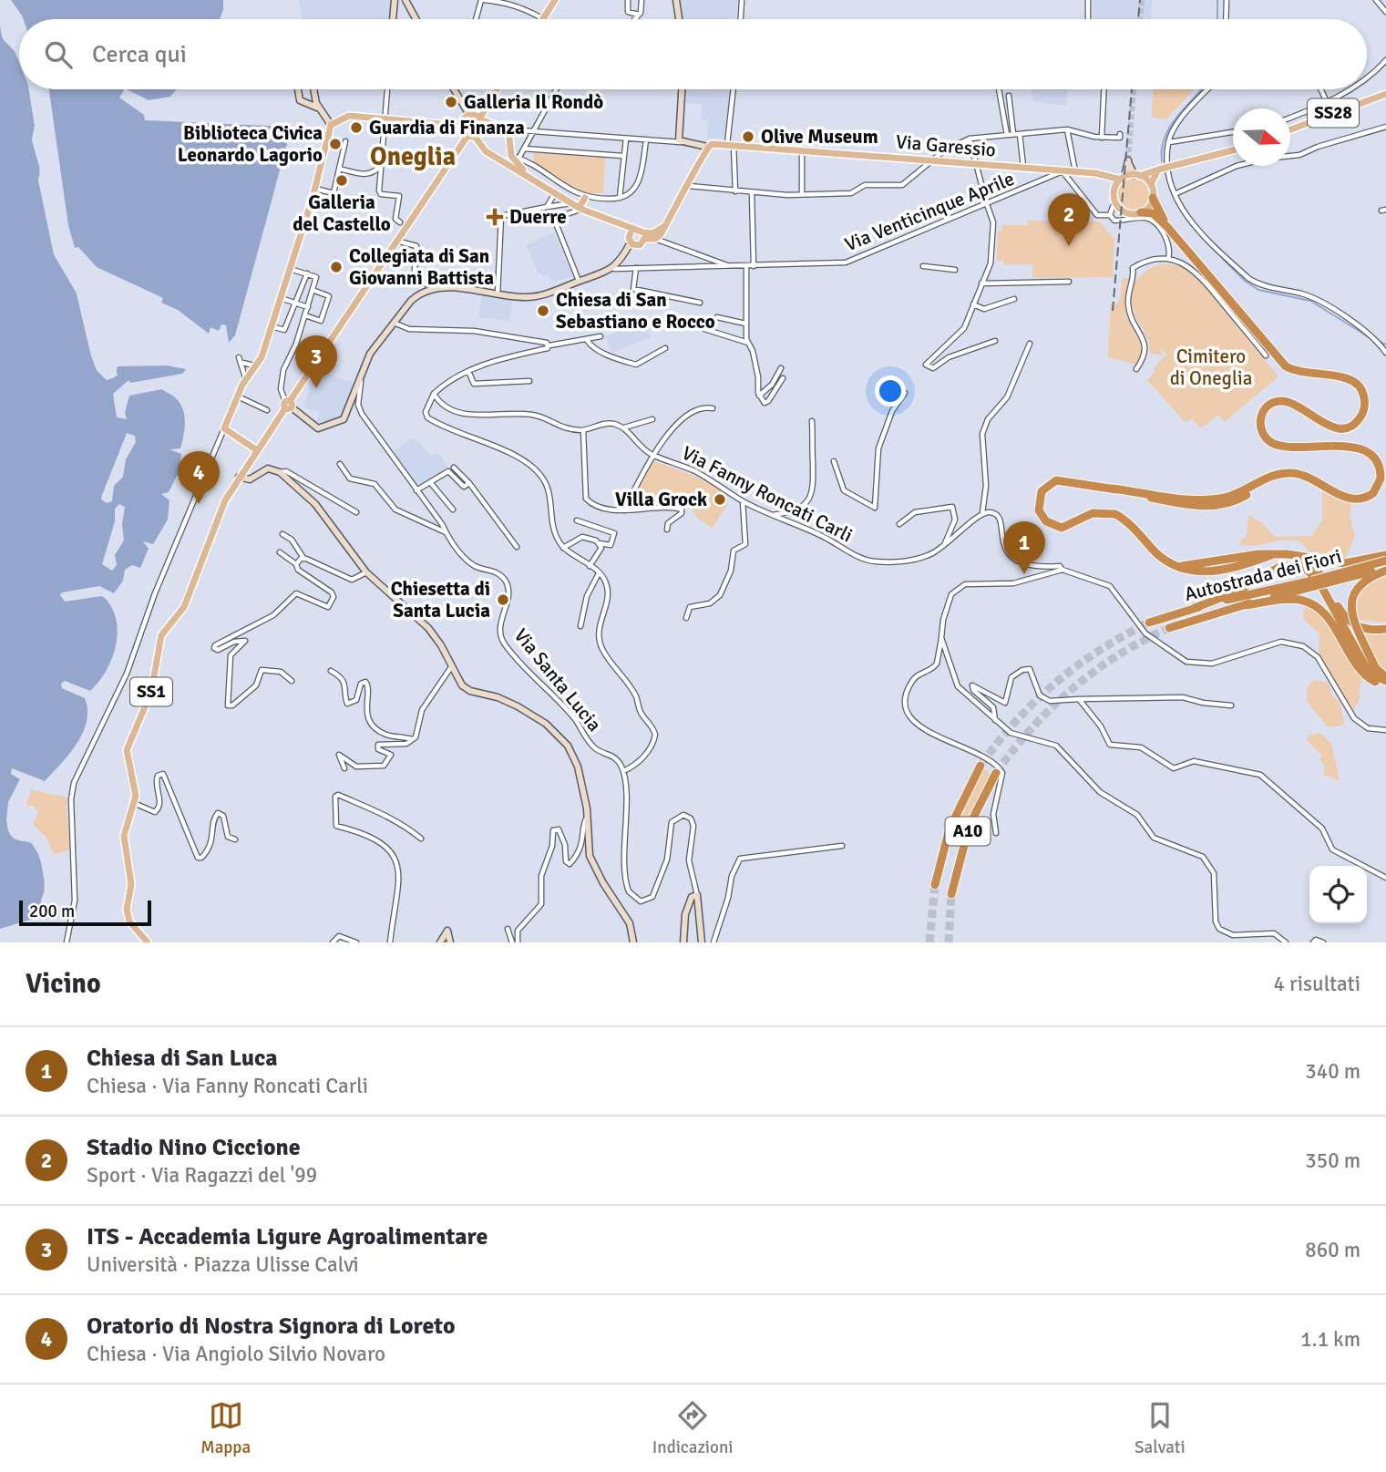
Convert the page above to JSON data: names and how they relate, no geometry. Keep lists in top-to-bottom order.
{
  "streets": {
    "highway": ["Autostrada dei Fiori", "A10"],
    "main road": ["SS28", "Via Garessio", "SS1"],
    "street": ["Via Venticinque Aprile", "Via Fanny Roncati Carli", "Via Santa Lucia"]
  },
  "crossings": [
    ["Via Garessio", "Via Venticinque Aprile"]
  ],
  "districts": ["Oneglia"],
  "parks": ["Cimitero di Oneglia"],
  "places": {
    "other": [
      "Galleria Il Rondò",
      "Guardia di Finanza",
      "Olive Museum",
      "Biblioteca Civica Leonardo Lagorio",
      "Galleria del Castello",
      "Collegiata di San Giovanni Battista",
      "Chiesa di San Sebastiano e Rocco",
      "Villa Grock",
      "Chiesetta di Santa Lucia"
    ],
    "health": ["Duerre"]
  },
  "scale_bar": "200 m",
  "north": "right",
  "page": {
    "search": "Cerca qui",
    "pins": [
      "2",
      "3",
      "4",
      "1"
    ],
    "scale": "200 m",
    "heading": ["Vicino", "4 risultati"],
    "list": [
      {
        "mark": "1",
        "name": "Chiesa di San Luca",
        "note": "Chiesa · Via Fanny Roncati Carli",
        "value": "340 m"
      },
      {
        "mark": "2",
        "name": "Stadio Nino Ciccione",
        "note": "Sport · Via Ragazzi del '99",
        "value": "350 m"
      },
      {
        "mark": "3",
        "name": "ITS - Accademia Ligure Agroalimentare",
        "note": "Università · Piazza Ulisse Calvi",
        "value": "860 m"
      },
      {
        "mark": "4",
        "name": "Oratorio di Nostra Signora di Loreto",
        "note": "Chiesa · Via Angiolo Silvio Novaro",
        "value": "1.1 km"
      }
    ],
    "nav": ["Mappa", "Indicazioni", "Salvati"]
  }
}
